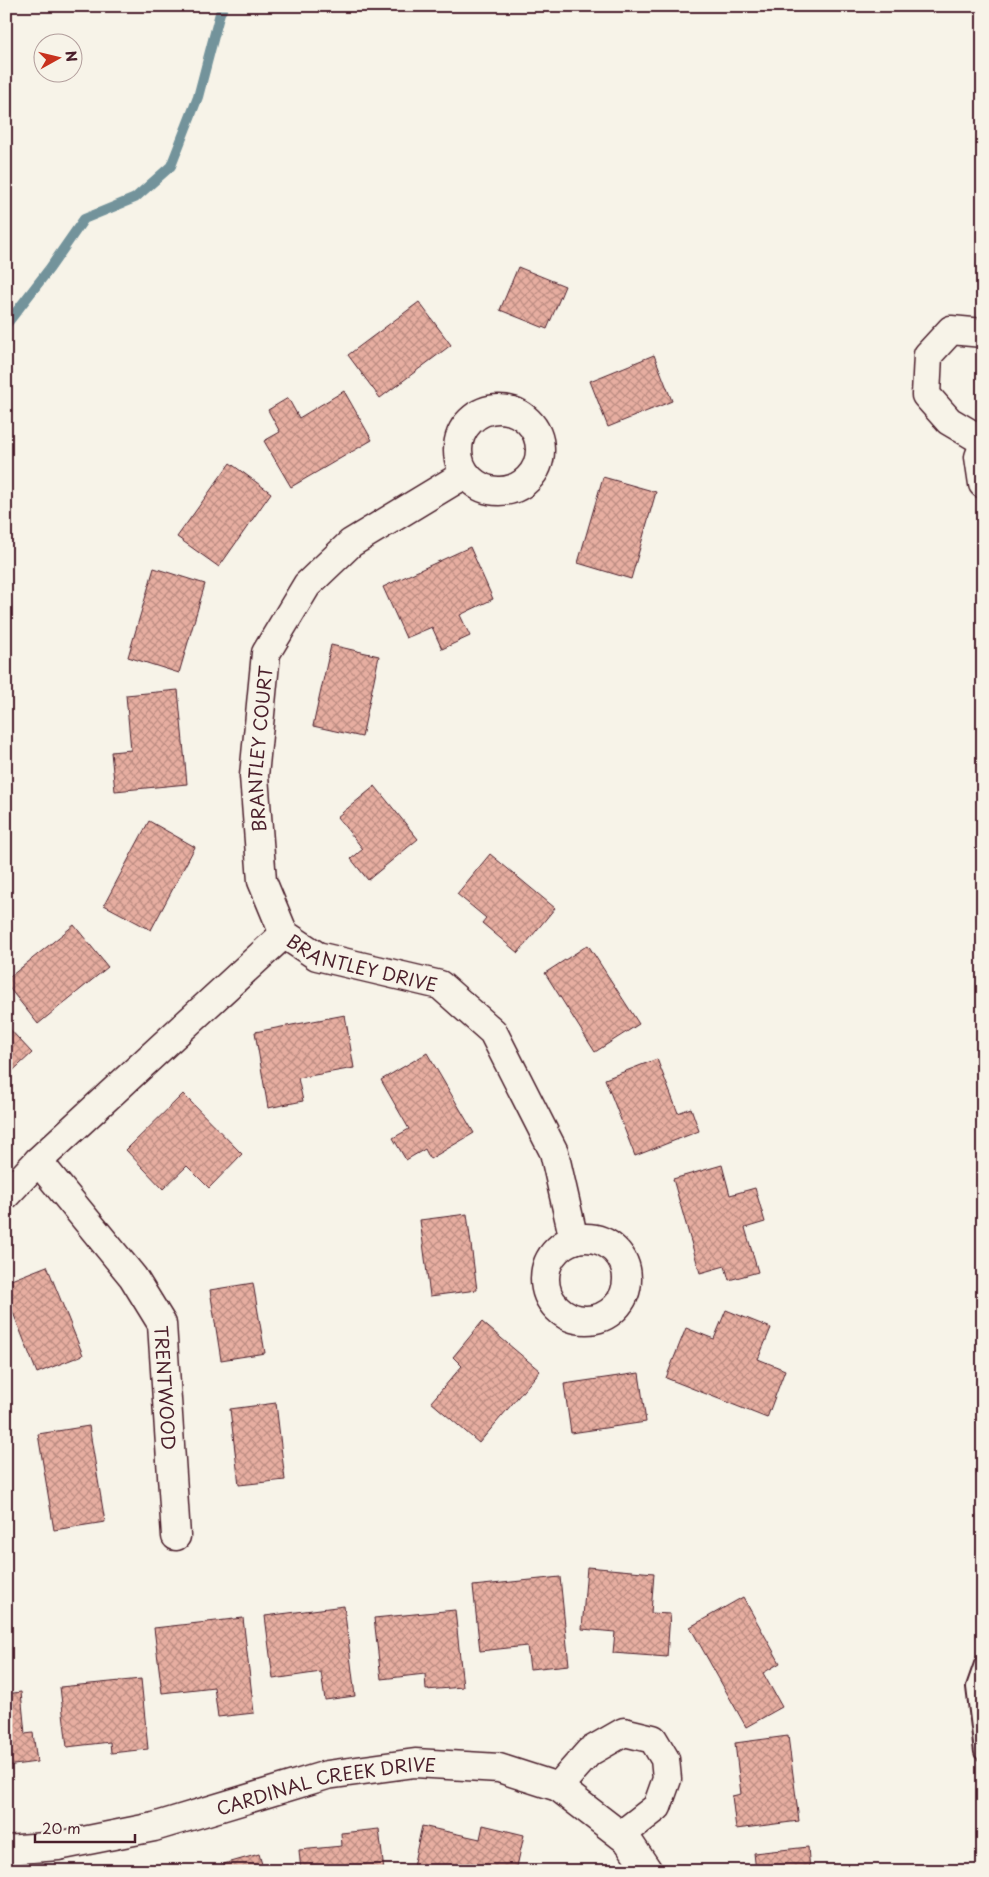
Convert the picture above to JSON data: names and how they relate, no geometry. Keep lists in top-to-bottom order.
{
  "streets": {
    "street": [
      "BRANTLEY COURT",
      "BRANTLEY DRIVE",
      "TRENTWOOD",
      "CARDINAL CREEK DRIVE"
    ]
  },
  "crossings": [
    ["BRANTLEY COURT", "BRANTLEY DRIVE"],
    ["BRANTLEY DRIVE", "TRENTWOOD"]
  ],
  "scale_bar": "20 m",
  "north": "right"
}
